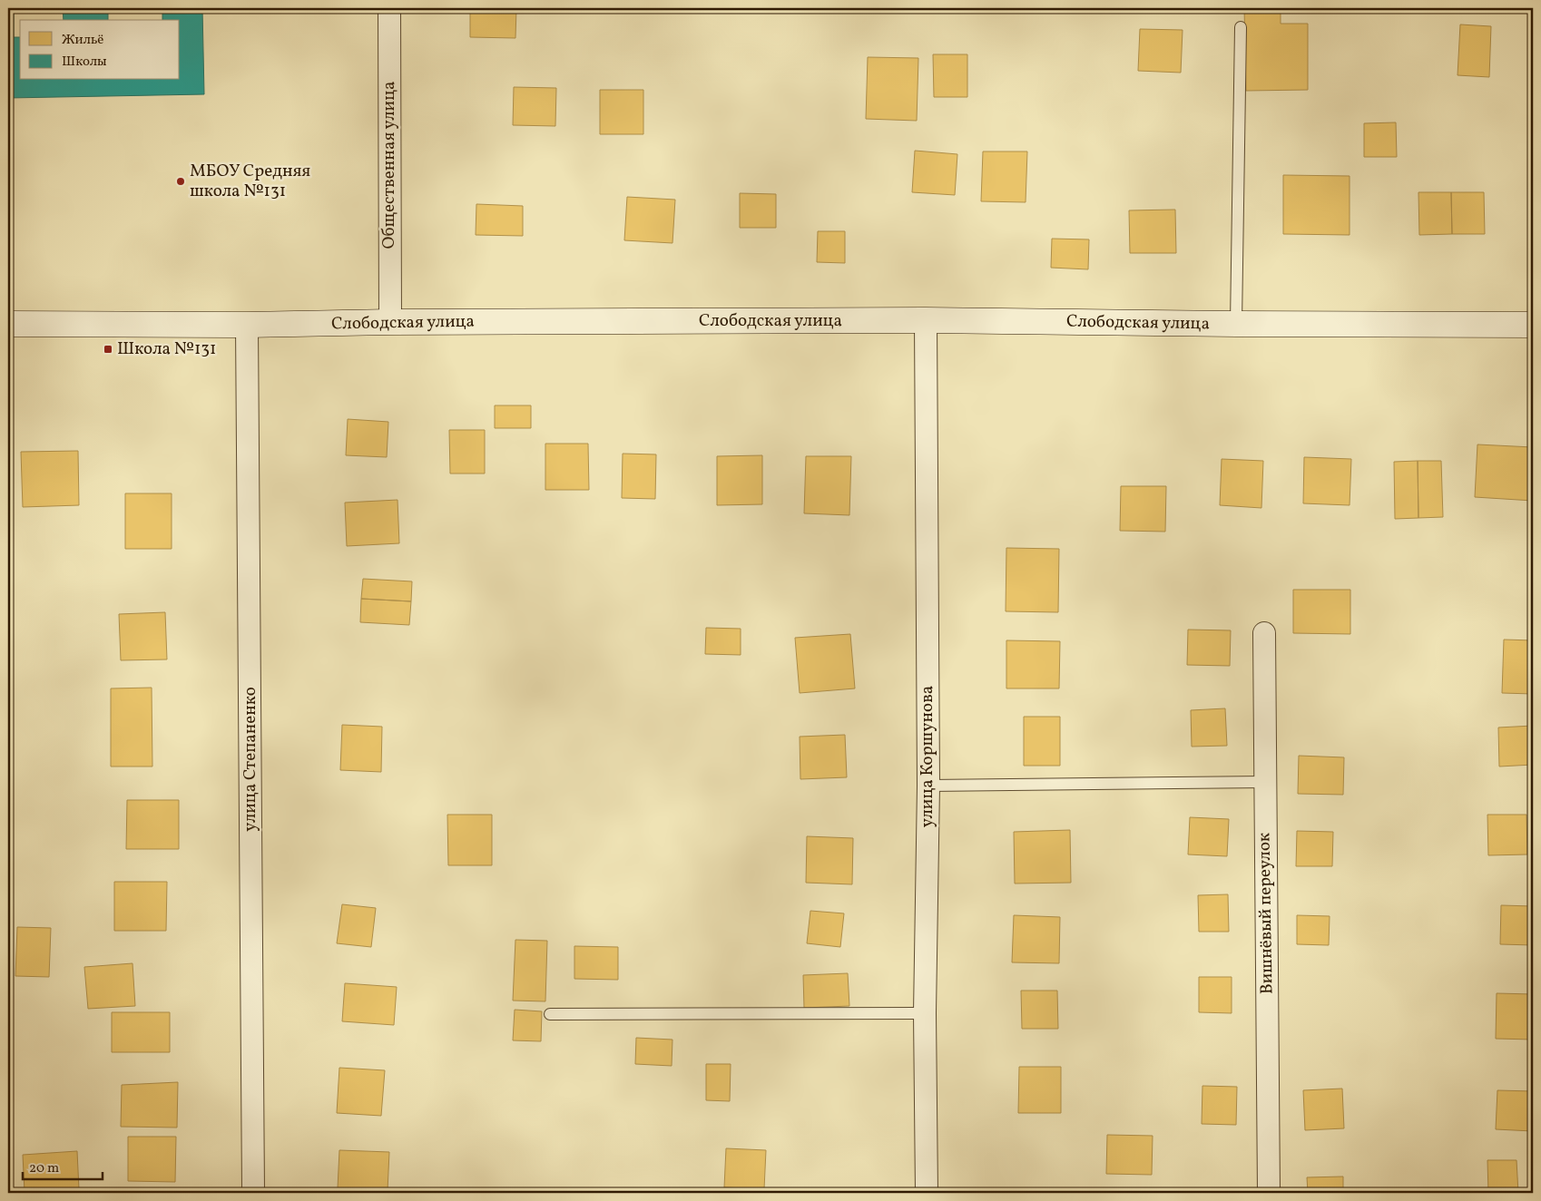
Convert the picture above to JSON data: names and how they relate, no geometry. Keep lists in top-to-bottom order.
{
  "streets": {
    "street": [
      "Общественная улица",
      "Слободская улица",
      "улица Коршунова",
      "улица Степаненко",
      "Вишнёвый переулок"
    ]
  },
  "crossings": [
    ["Общественная улица", "Слободская улица"],
    ["Слободская улица", "улица Коршунова"],
    ["Слободская улица", "улица Степаненко"]
  ],
  "places": {
    "other": ["МБОУ Средняя школа №131"],
    "transit": ["Школа №131"]
  },
  "legend": ["Жильё", "Школы"],
  "scale_bar": "20 m"
}
